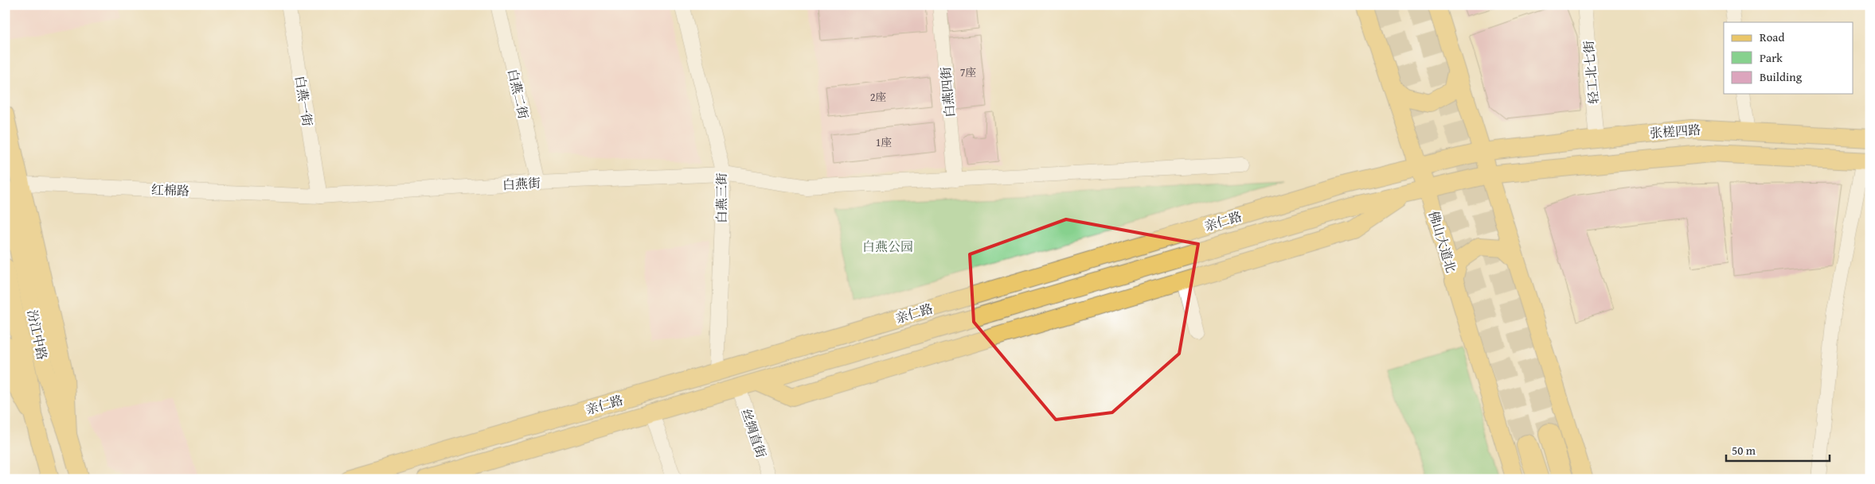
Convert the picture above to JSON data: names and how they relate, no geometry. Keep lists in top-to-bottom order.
{
  "streets": {
    "main road": [
      "张槎四路",
      "亲仁路",
      "佛山大道北",
      "汾江中路"
    ],
    "street": [
      "轻工北七街",
      "白燕四街",
      "白燕二街",
      "白燕一街",
      "白燕街",
      "红棉路",
      "白燕三街",
      "丝绸直街"
    ]
  },
  "crossings": [
    ["轻工北七街", "张槎四路"],
    ["白燕四街", "白燕街"],
    ["白燕二街", "白燕街"],
    ["白燕一街", "白燕街"],
    ["白燕一街", "红棉路"],
    ["张槎四路", "亲仁路"],
    ["白燕街", "红棉路"],
    ["白燕街", "白燕三街"],
    ["红棉路", "汾江中路"],
    ["白燕三街", "亲仁路"],
    ["亲仁路", "佛山大道北"],
    ["亲仁路", "丝绸直街"]
  ],
  "parks": ["白燕公园"],
  "house_numbers": ["7座", "2座", "1座"],
  "legend": ["Road", "Park", "Building"],
  "scale_bar": "50 m"
}
